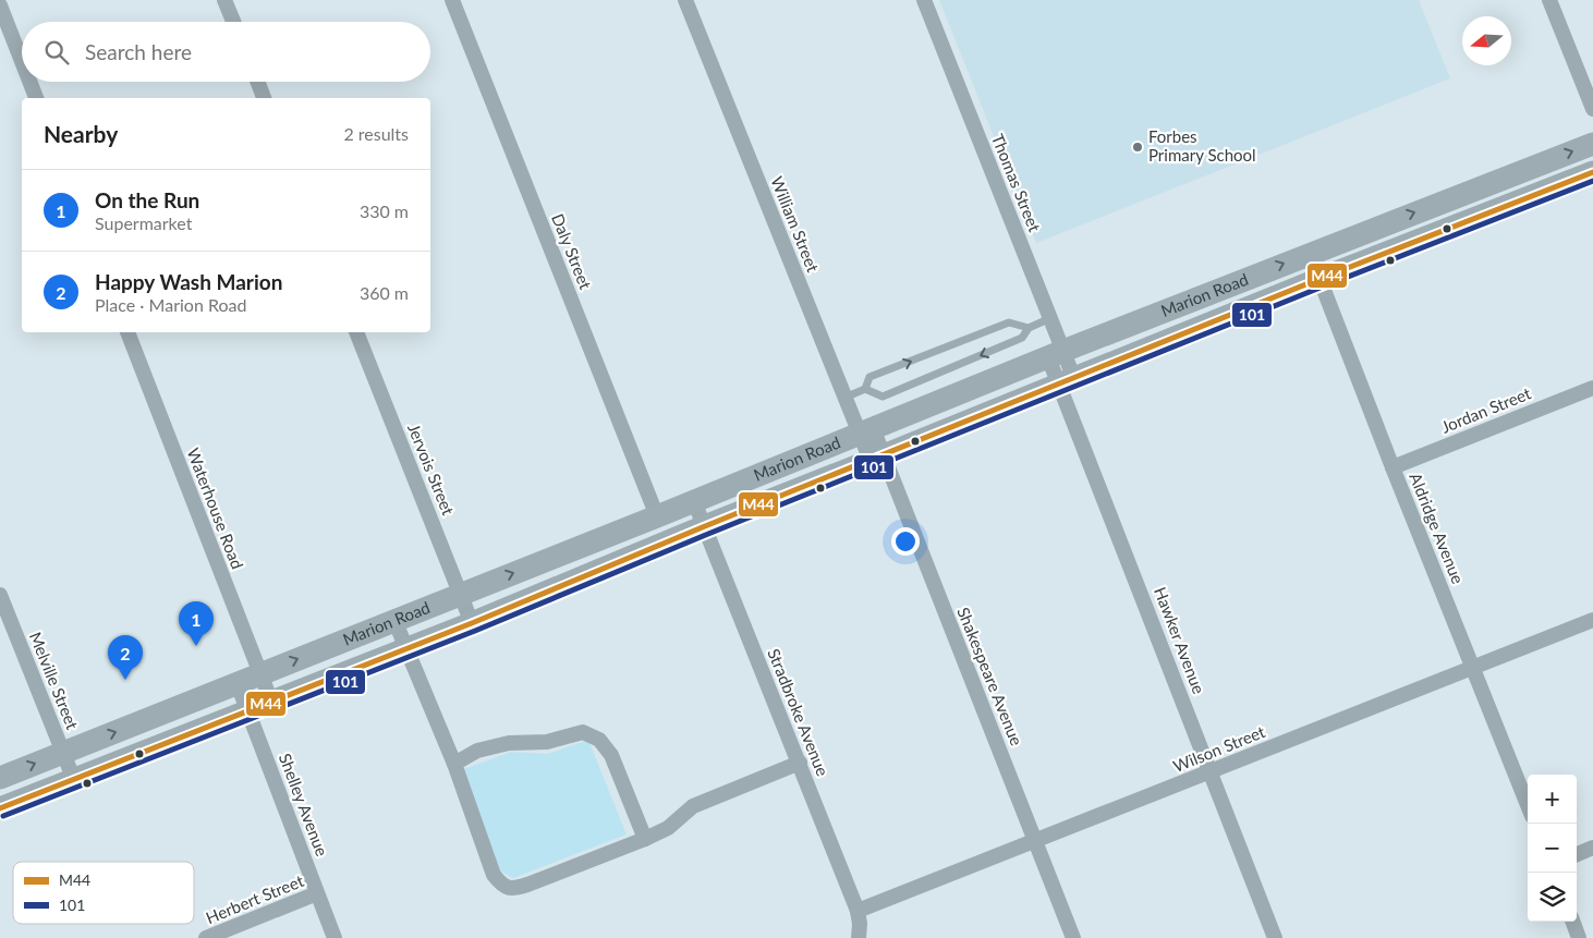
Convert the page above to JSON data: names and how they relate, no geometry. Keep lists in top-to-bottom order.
{
  "streets": {
    "main road": ["Marion Road"],
    "street": [
      "Thomas Street",
      "William Street",
      "Daly Street",
      "Jordan Street",
      "Jervois Street",
      "Waterhouse Road",
      "Aldridge Avenue",
      "Hawker Avenue",
      "Shakespeare Avenue",
      "Melville Street",
      "Stradbroke Avenue",
      "Wilson Street",
      "Shelley Avenue",
      "Herbert Street"
    ]
  },
  "crossings": [
    ["Thomas Street", "Marion Road"],
    ["Thomas Street", "Hawker Avenue"],
    ["William Street", "Marion Road"],
    ["William Street", "Shakespeare Avenue"],
    ["Daly Street", "Marion Road"],
    ["Marion Road", "Jervois Street"],
    ["Marion Road", "Waterhouse Road"],
    ["Marion Road", "Aldridge Avenue"],
    ["Marion Road", "Hawker Avenue"],
    ["Marion Road", "Shakespeare Avenue"],
    ["Marion Road", "Melville Street"],
    ["Marion Road", "Stradbroke Avenue"],
    ["Marion Road", "Shelley Avenue"],
    ["Jordan Street", "Aldridge Avenue"],
    ["Aldridge Avenue", "Wilson Street"],
    ["Hawker Avenue", "Wilson Street"],
    ["Shakespeare Avenue", "Wilson Street"],
    ["Stradbroke Avenue", "Wilson Street"],
    ["Shelley Avenue", "Herbert Street"]
  ],
  "places": ["Forbes Primary School"],
  "lines": ["transit line M44", "transit line 101"],
  "legend": ["M44", "101"],
  "north": "left",
  "page": {
    "search": "Search here",
    "heading": ["Nearby", "2 results"],
    "list": [
      {
        "mark": "1",
        "name": "On the Run",
        "note": "Supermarket",
        "value": "330 m"
      },
      {
        "mark": "2",
        "name": "Happy Wash Marion",
        "note": "Place · Marion Road",
        "value": "360 m"
      }
    ],
    "pins": ["1", "2"],
    "map_buttons": ["+", "−"]
  }
}
